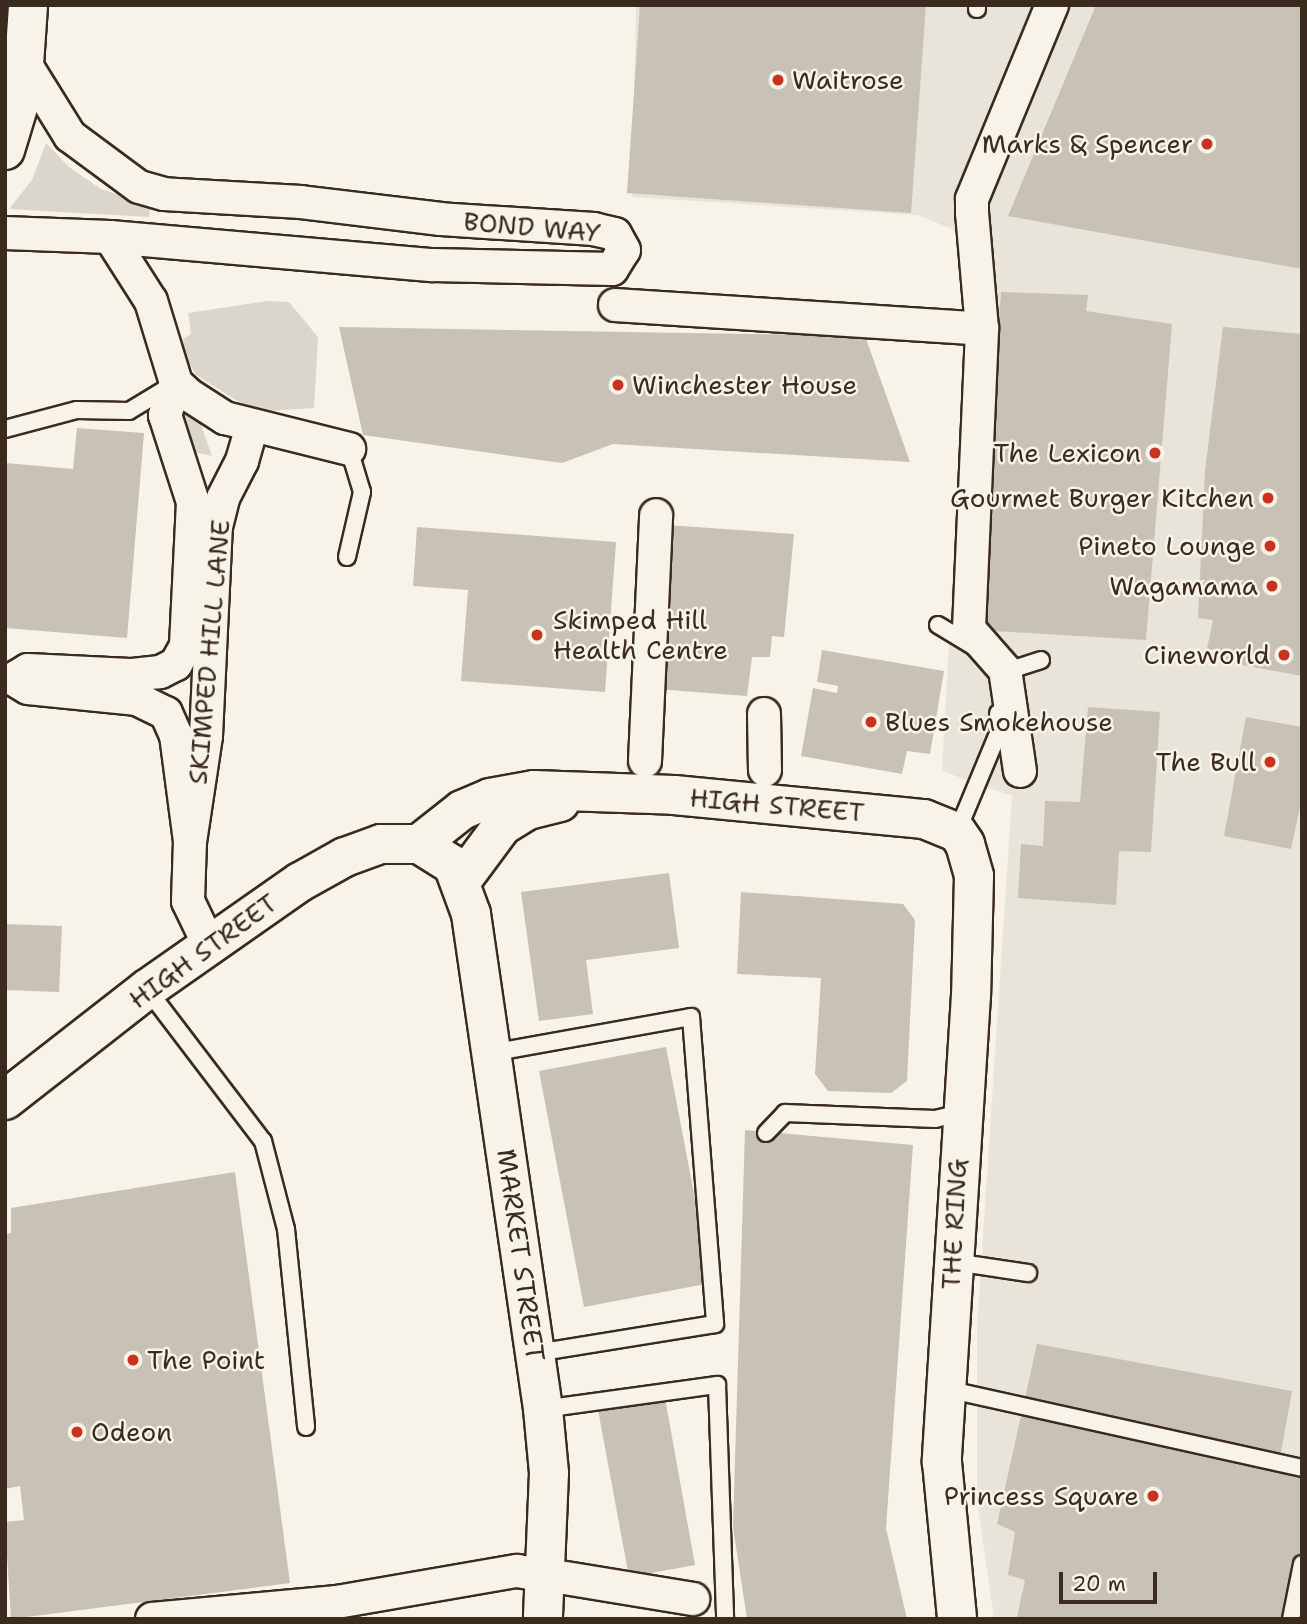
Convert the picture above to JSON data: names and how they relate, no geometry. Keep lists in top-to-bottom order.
{
  "streets": {
    "street": [
      "BOND WAY",
      "SKIMPED HILL LANE",
      "HIGH STREET",
      "THE RING",
      "MARKET STREET"
    ]
  },
  "crossings": [
    ["SKIMPED HILL LANE", "HIGH STREET"],
    ["HIGH STREET", "THE RING"],
    ["HIGH STREET", "MARKET STREET"]
  ],
  "places": [
    "Waitrose",
    "Marks & Spencer",
    "Winchester House",
    "The Lexicon",
    "Gourmet Burger Kitchen",
    "Pineto Lounge",
    "Wagamama",
    "Skimped Hill Health Centre",
    "Cineworld",
    "Blues Smokehouse",
    "The Bull",
    "The Point",
    "Odeon",
    "Princess Square"
  ],
  "scale_bar": "20 m"
}
